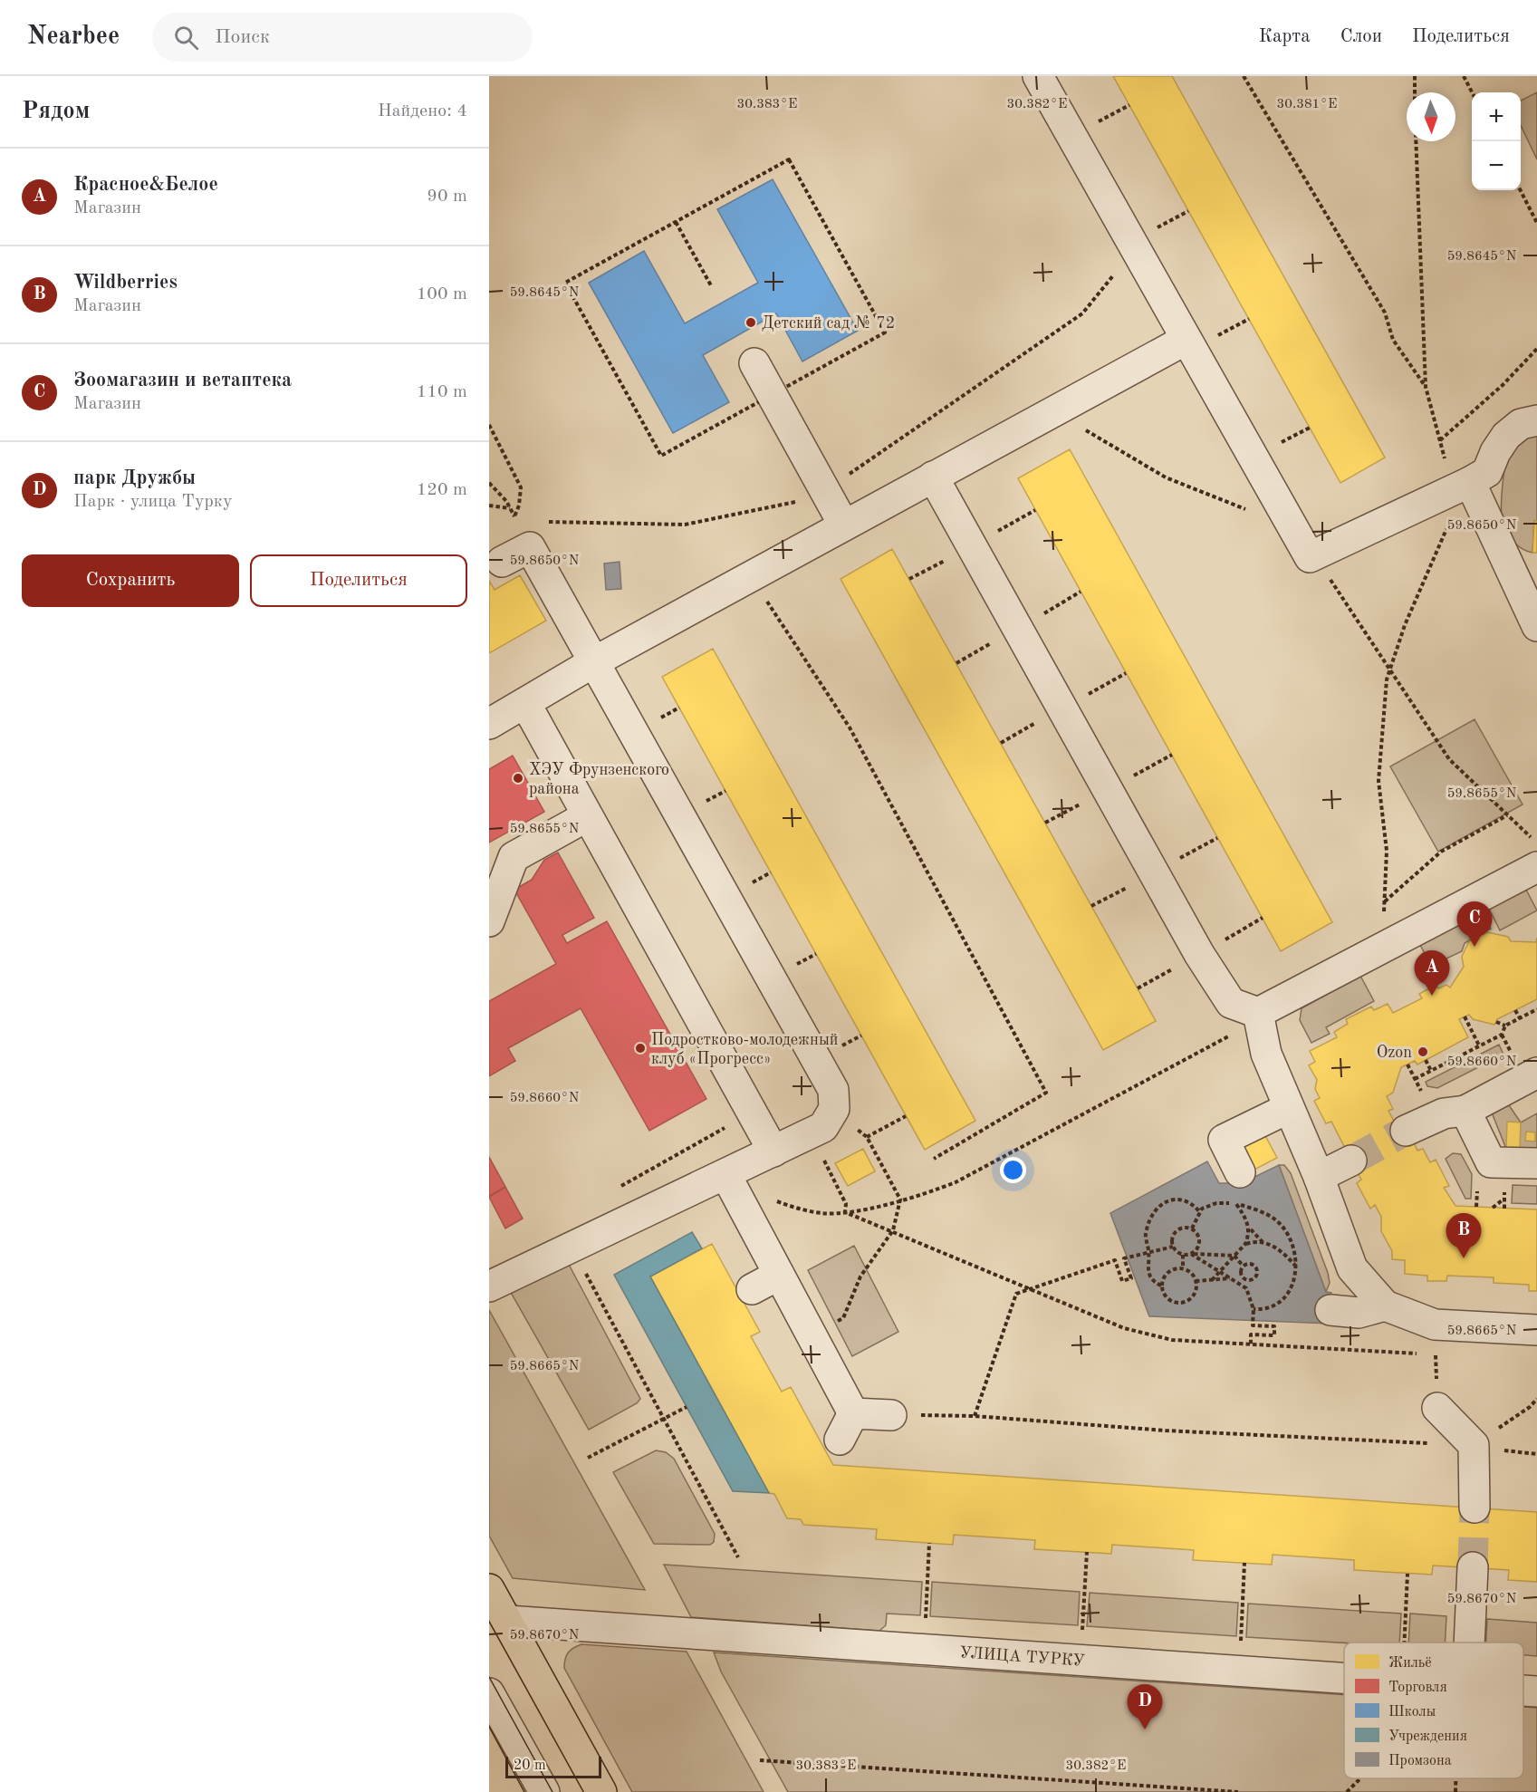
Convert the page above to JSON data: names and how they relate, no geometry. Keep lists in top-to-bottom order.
{
  "streets": {
    "street": ["УЛИЦА ТУРКУ"]
  },
  "places": [
    "Детский сад № 72",
    "ХЭУ Фрунзенского района",
    "Подростково-молодежный клуб «Прогресс»",
    "Ozon"
  ],
  "legend": [
    "Жильё",
    "Торговля",
    "Школы",
    "Учреждения",
    "Промзона"
  ],
  "scale_bar": "20 m",
  "north": "bottom",
  "page": {
    "header": "Nearbee",
    "search": "Поиск",
    "nav": ["Карта", "Слои", "Поделиться"],
    "heading": ["Рядом", "Найдено: 4"],
    "map_buttons": ["+", "−"],
    "list": [
      {
        "mark": "A",
        "name": "Красное&Белое",
        "note": "Магазин",
        "value": "90 m"
      },
      {
        "mark": "B",
        "name": "Wildberries",
        "note": "Магазин",
        "value": "100 m"
      },
      {
        "mark": "C",
        "name": "Зоомагазин и ветаптека",
        "note": "Магазин",
        "value": "110 m"
      },
      {
        "mark": "D",
        "name": "парк Дружбы",
        "note": "Парк · улица Турку",
        "value": "120 m"
      }
    ],
    "buttons": ["Сохранить", "Поделиться"],
    "pins": [
      "C",
      "A",
      "B",
      "D"
    ],
    "scale": "20 m"
  },
  "coordinates": [
    "30.383°E",
    "30.382°E",
    "30.381°E",
    "59.8645°N",
    "59.8650°N",
    "59.8655°N",
    "59.8660°N",
    "59.8665°N",
    "59.8670°N"
  ]
}
